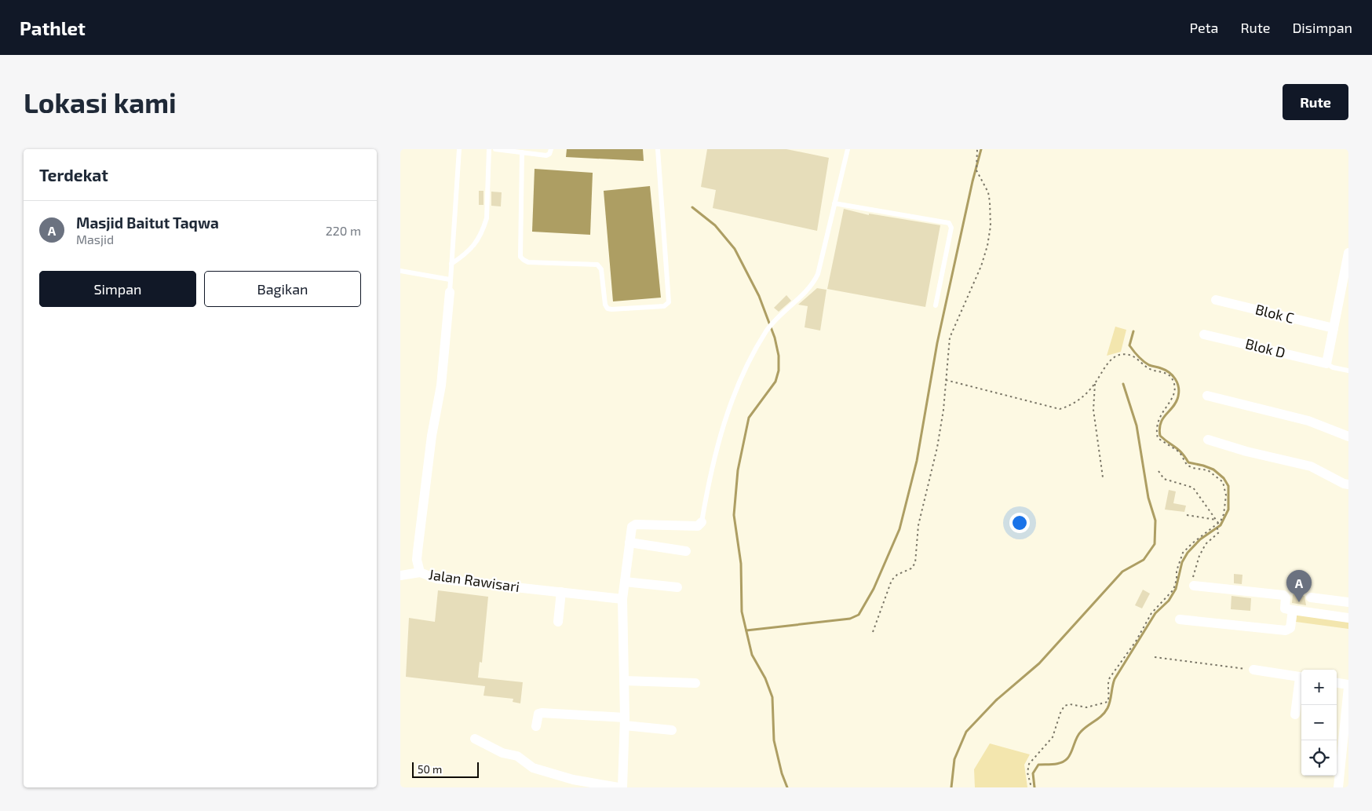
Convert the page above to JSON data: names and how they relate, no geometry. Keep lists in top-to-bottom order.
{
  "streets": {
    "street": ["Blok C", "Blok D", "Jalan Rawisari"]
  },
  "scale_bar": "50 m",
  "page": {
    "header": "Pathlet",
    "nav": ["Peta", "Rute", "Disimpan"],
    "buttons": [
      "Rute",
      ["Simpan", "Bagikan"]
    ],
    "title": "Lokasi kami",
    "heading": "Terdekat",
    "list": [
      {
        "mark": "A",
        "name": "Masjid Baitut Taqwa",
        "note": "Masjid",
        "value": "220 m"
      }
    ],
    "pins": "A",
    "map_buttons": ["+", "−"],
    "scale": "50 m"
  }
}
